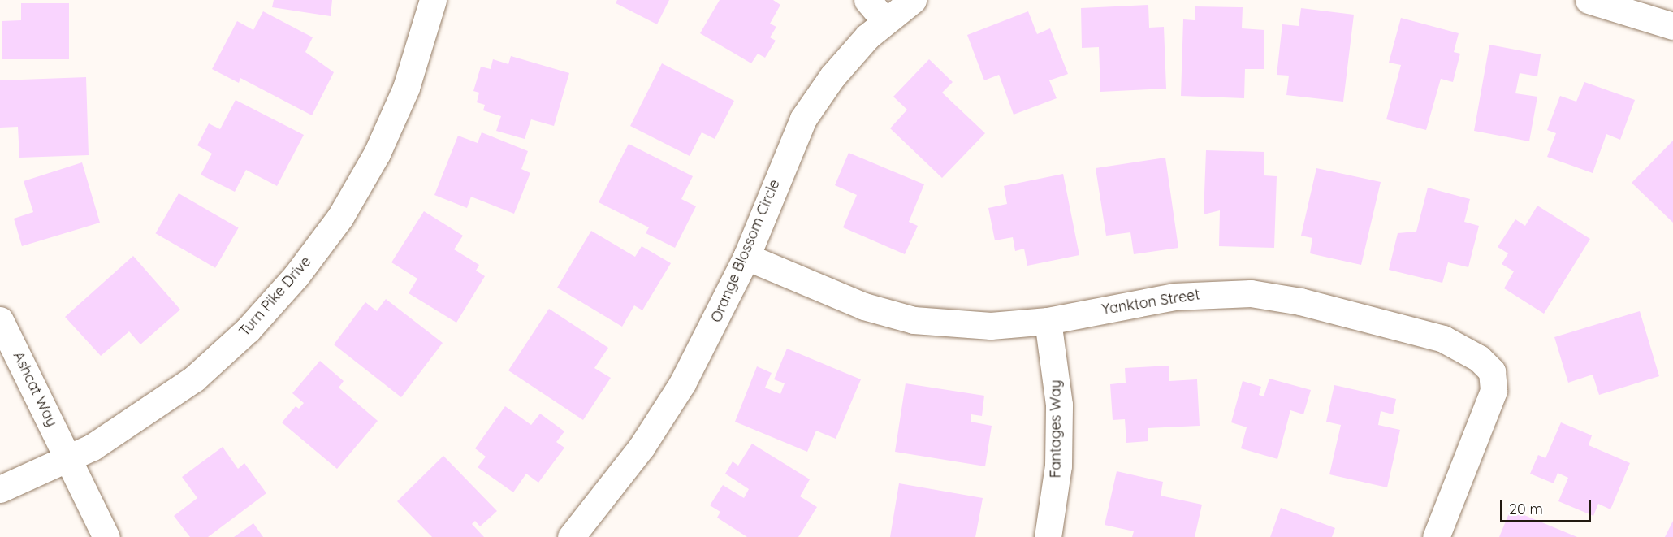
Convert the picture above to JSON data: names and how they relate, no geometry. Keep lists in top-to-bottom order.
{
  "streets": {
    "street": [
      "Orange Blossom Circle",
      "Turn Pike Drive",
      "Yankton Street",
      "Ashcat Way",
      "Fantages Way"
    ]
  },
  "crossings": [
    ["Orange Blossom Circle", "Yankton Street"],
    ["Turn Pike Drive", "Ashcat Way"],
    ["Yankton Street", "Fantages Way"]
  ],
  "scale_bar": "20 m"
}
